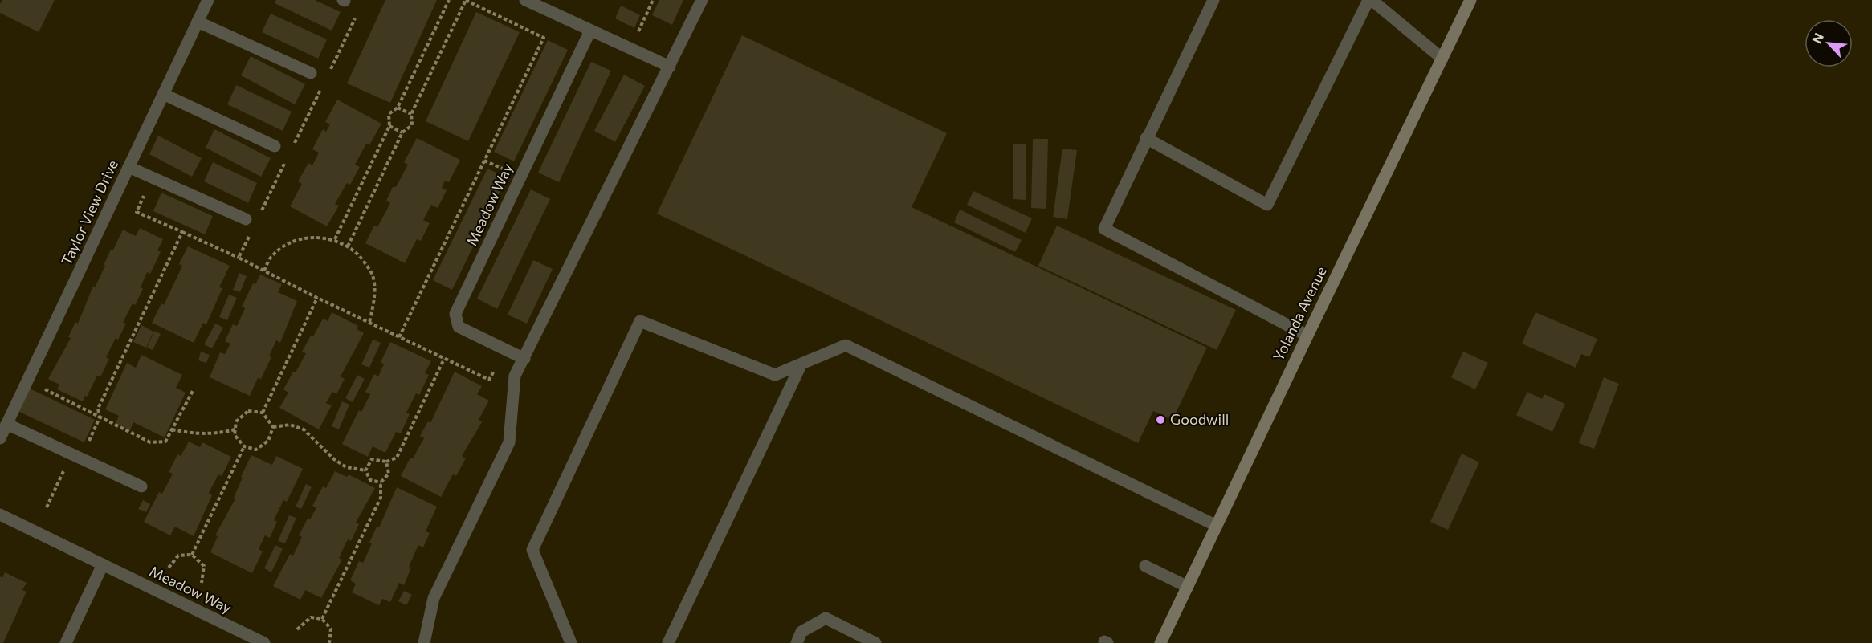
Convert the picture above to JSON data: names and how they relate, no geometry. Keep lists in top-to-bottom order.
{
  "streets": {
    "main road": ["Yolanda Avenue"],
    "street": ["Meadow Way", "Taylor View Drive"]
  },
  "places": ["Goodwill"],
  "north": "top left"
}
